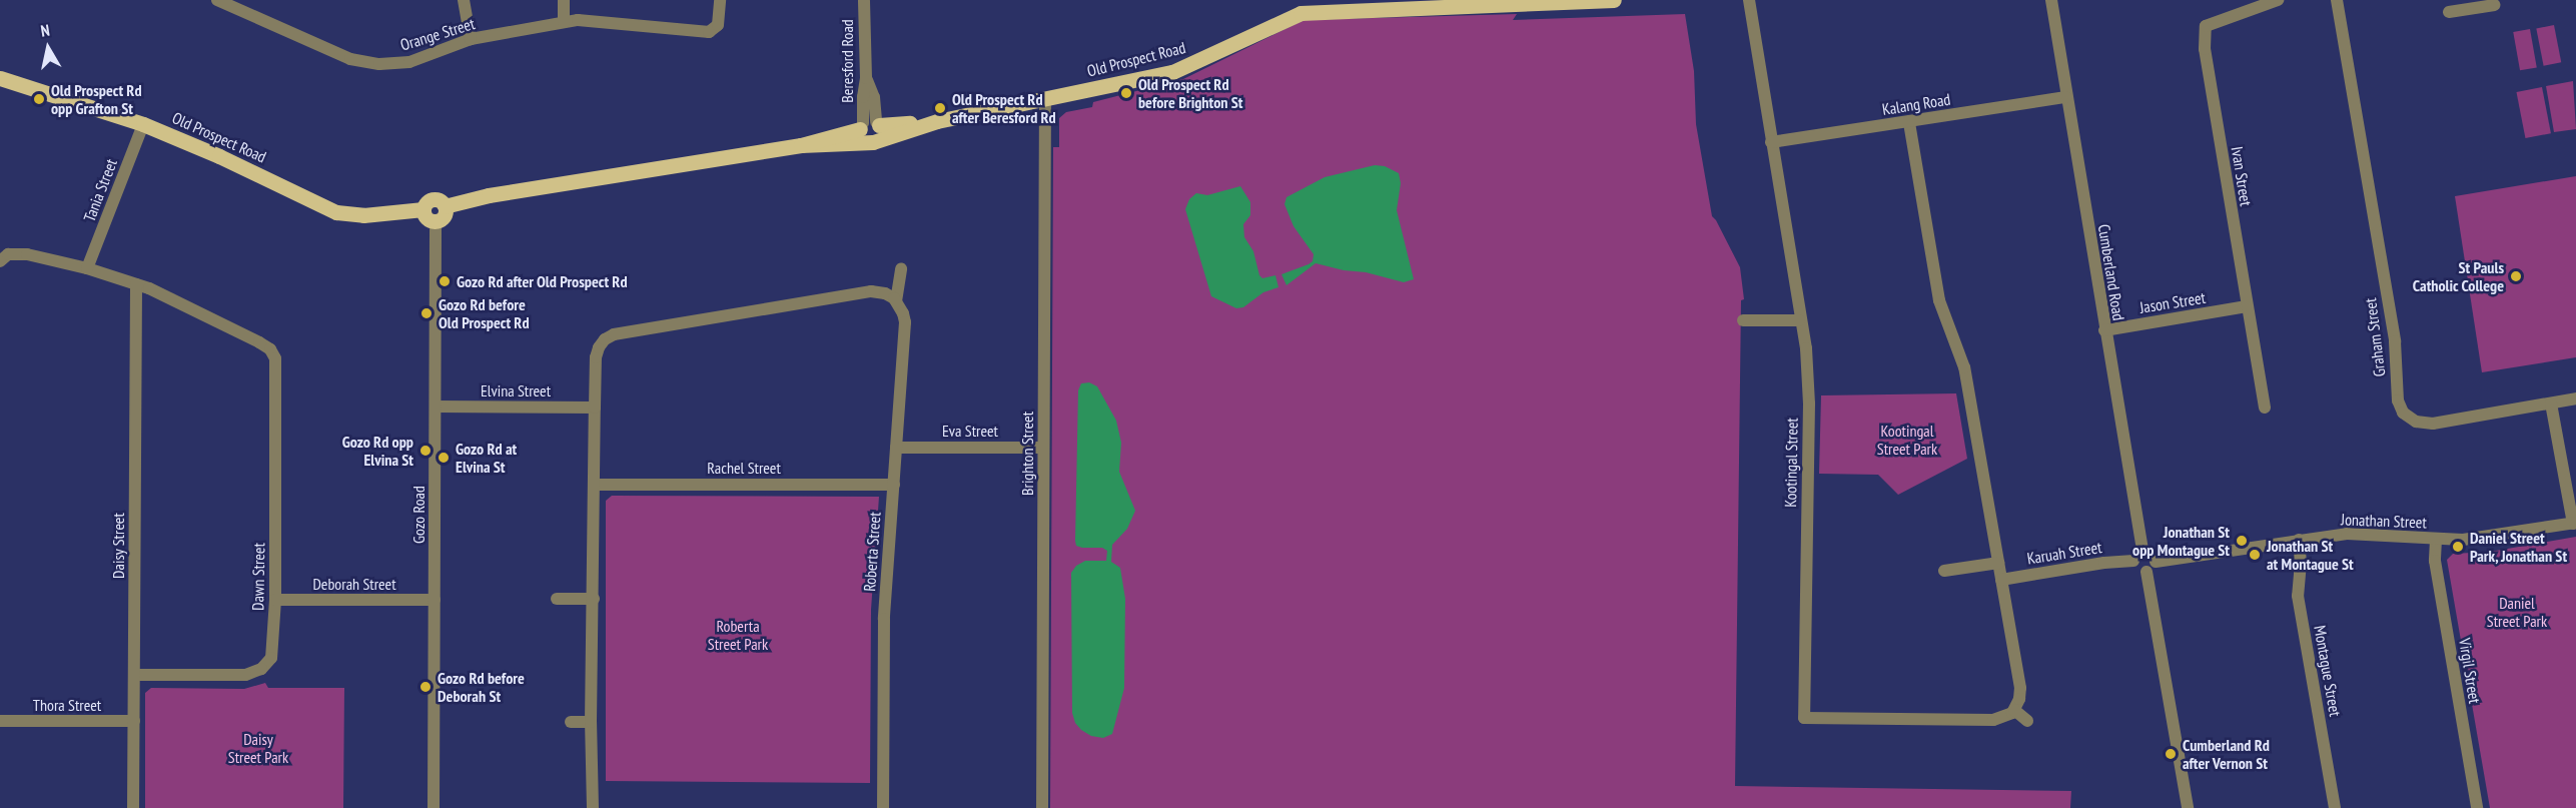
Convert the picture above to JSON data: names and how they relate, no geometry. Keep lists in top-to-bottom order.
{
  "streets": {
    "main road": ["Old Prospect Road"],
    "street": [
      "Orange Street",
      "Beresford Road",
      "Kalang Road",
      "Ivan Street",
      "Tania Street",
      "Cumberland Road",
      "Jason Street",
      "Graham Street",
      "Elvina Street",
      "Eva Street",
      "Brighton Street",
      "Kootingal Street",
      "Rachel Street",
      "Gozo Road",
      "Jonathan Street",
      "Daisy Street",
      "Roberta Street",
      "Karuah Street",
      "Dawn Street",
      "Deborah Street",
      "Montague Street",
      "Virgil Street",
      "Thora Street"
    ]
  },
  "crossings": [
    ["Old Prospect Road", "Beresford Road"],
    ["Old Prospect Road", "Tania Street"],
    ["Old Prospect Road", "Brighton Street"],
    ["Old Prospect Road", "Gozo Road"],
    ["Kalang Road", "Cumberland Road"],
    ["Kalang Road", "Kootingal Street"],
    ["Ivan Street", "Jason Street"],
    ["Tania Street", "Dawn Street"],
    ["Cumberland Road", "Jason Street"],
    ["Cumberland Road", "Jonathan Street"],
    ["Cumberland Road", "Karuah Street"],
    ["Elvina Street", "Gozo Road"],
    ["Eva Street", "Brighton Street"],
    ["Eva Street", "Roberta Street"],
    ["Rachel Street", "Roberta Street"],
    ["Gozo Road", "Deborah Street"],
    ["Jonathan Street", "Karuah Street"],
    ["Jonathan Street", "Montague Street"],
    ["Jonathan Street", "Virgil Street"],
    ["Daisy Street", "Dawn Street"],
    ["Daisy Street", "Thora Street"],
    ["Dawn Street", "Deborah Street"]
  ],
  "parks": [
    "Kootingal Street Park",
    "Daniel Street Park",
    "Roberta Street Park",
    "Daisy Street Park"
  ],
  "places": [
    "Old Prospect Rd before Brighton St",
    "Old Prospect Rd opp Grafton St",
    "Old Prospect Rd after Beresford Rd",
    "St Pauls Catholic College",
    "Gozo Rd after Old Prospect Rd",
    "Gozo Rd before Old Prospect Rd",
    "Gozo Rd opp Elvina St",
    "Gozo Rd at Elvina St",
    "Jonathan St opp Montague St",
    "Daniel Street Park, Jonathan St",
    "Jonathan St at Montague St",
    "Gozo Rd before Deborah St",
    "Cumberland Rd after Vernon St"
  ],
  "north": "top"
}
